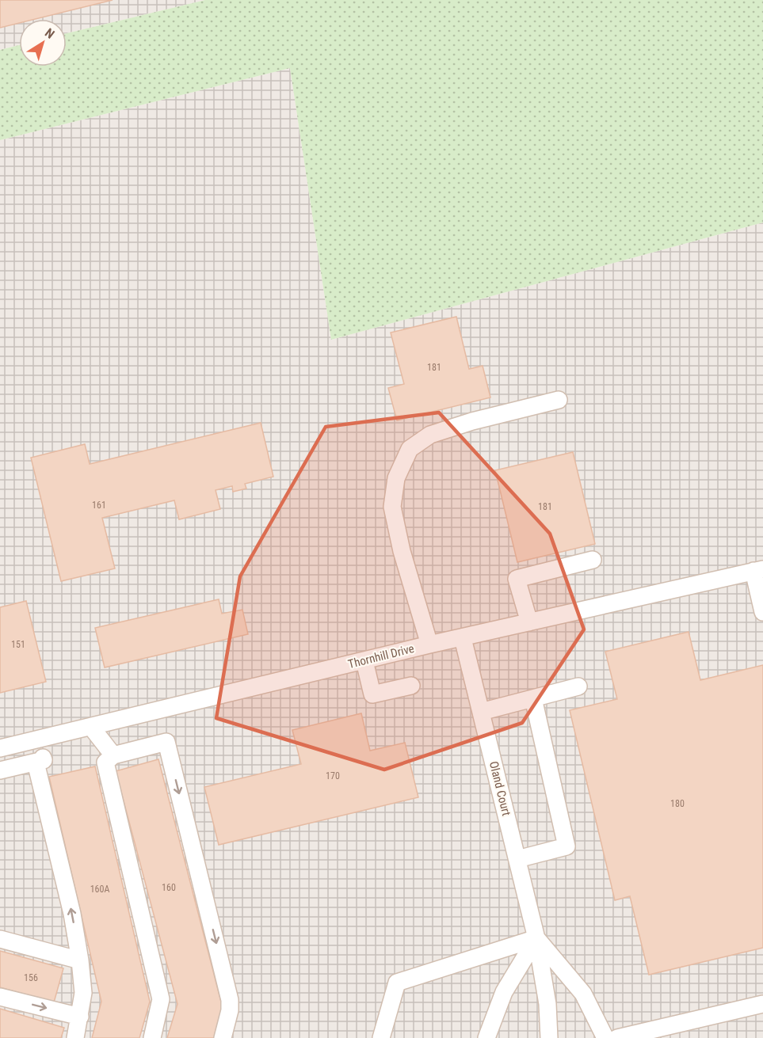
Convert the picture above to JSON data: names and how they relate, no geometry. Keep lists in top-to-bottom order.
{
  "streets": {
    "street": ["Thornhill Drive", "Oland Court"]
  },
  "crossings": [
    ["Thornhill Drive", "Oland Court"]
  ],
  "house_numbers": [
    "181",
    "161",
    "181",
    "151",
    "170",
    "180",
    "160",
    "160A",
    "156"
  ],
  "north": "top right"
}
